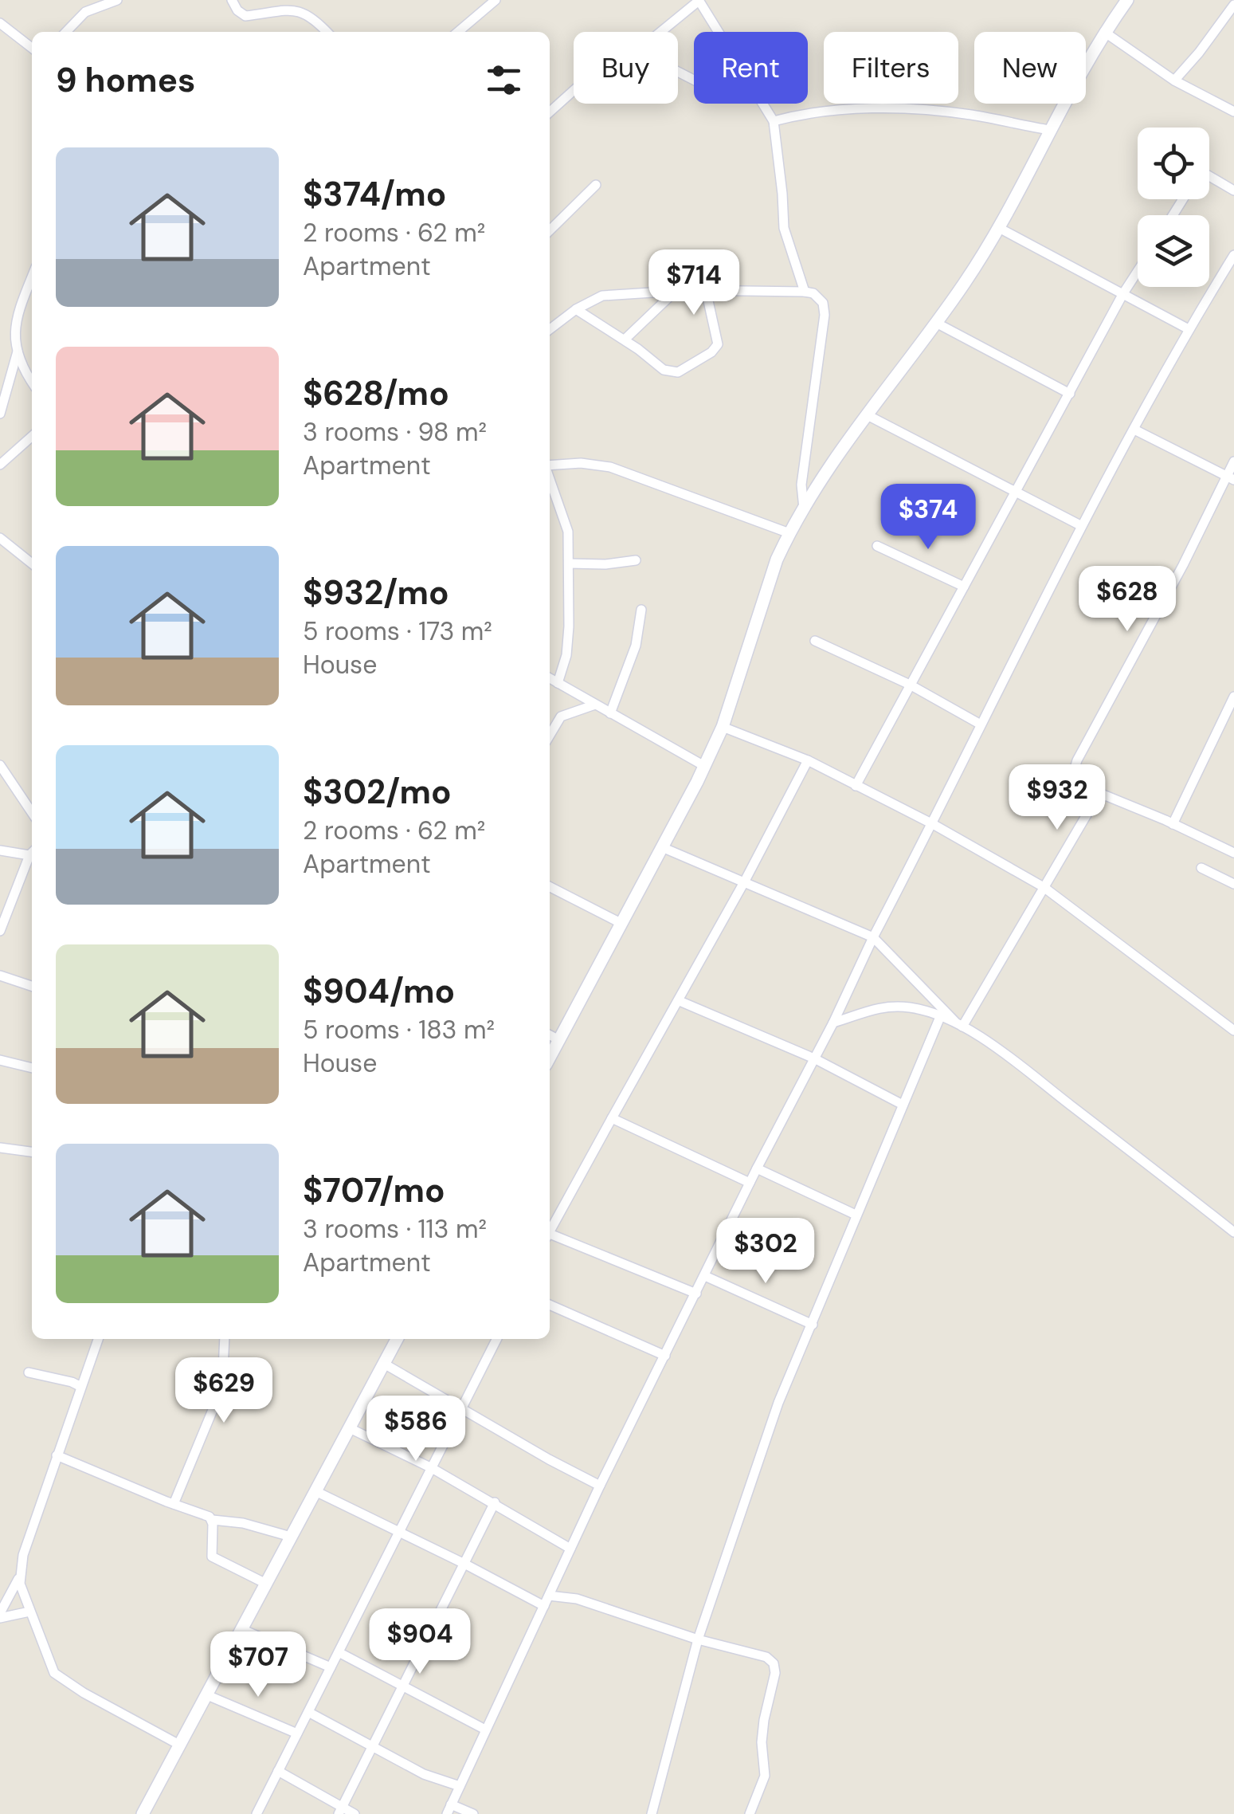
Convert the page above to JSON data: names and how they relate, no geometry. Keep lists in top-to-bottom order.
{
  "page": {
    "chip": [
      "Buy",
      "Rent",
      "Filters",
      "New"
    ],
    "heading": "9 homes",
    "list": [
      {
        "name": "$374/mo",
        "note": "2 rooms · 62 m² · Apartment"
      },
      {
        "name": "$628/mo",
        "note": "3 rooms · 98 m² · Apartment"
      },
      {
        "name": "$932/mo",
        "note": "5 rooms · 173 m² · House"
      },
      {
        "name": "$302/mo",
        "note": "2 rooms · 62 m² · Apartment"
      },
      {
        "name": "$904/mo",
        "note": "5 rooms · 183 m² · House"
      },
      {
        "name": "$707/mo",
        "note": "3 rooms · 113 m² · Apartment"
      }
    ],
    "price": [
      "$714",
      "$374",
      "$628",
      "$932",
      "$302",
      "$629",
      "$586",
      "$904",
      "$707"
    ]
  }
}
